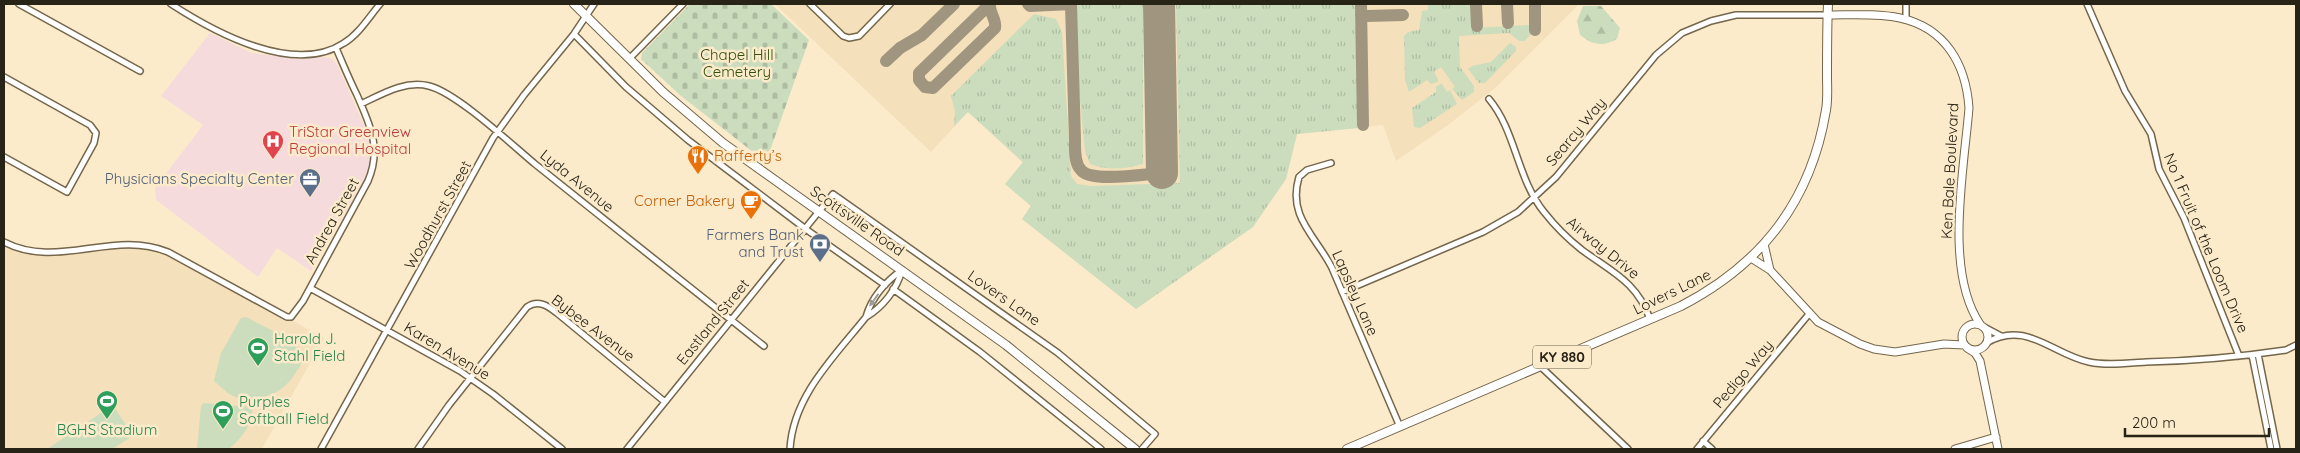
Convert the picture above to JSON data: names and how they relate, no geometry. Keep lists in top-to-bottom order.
{
  "streets": {
    "main road": [
      "Ken Bale Boulevard",
      "Scottsville Road",
      "Lovers Lane",
      "KY 880"
    ],
    "street": [
      "Searcy Way",
      "Lyda Avenue",
      "Woodhurst Street",
      "Andrea Street",
      "No 1 Fruit of the Loom Drive",
      "Airway Drive",
      "Lapsley Lane",
      "Eastland Street",
      "Bybee Avenue",
      "Karen Avenue",
      "Pedigo Way"
    ]
  },
  "crossings": [
    ["Searcy Way", "Ken Bale Boulevard"],
    ["Searcy Way", "Airway Drive"],
    ["Searcy Way", "Lovers Lane"],
    ["Searcy Way", "Lapsley Lane"],
    ["Ken Bale Boulevard", "Lovers Lane"],
    ["Lyda Avenue", "Woodhurst Street"],
    ["Lyda Avenue", "Andrea Street"],
    ["Lyda Avenue", "Eastland Street"],
    ["Woodhurst Street", "Scottsville Road"],
    ["Woodhurst Street", "Karen Avenue"],
    ["Andrea Street", "Karen Avenue"],
    ["Scottsville Road", "Lovers Lane"],
    ["Scottsville Road", "Eastland Street"],
    ["Airway Drive", "Lovers Lane"],
    ["Lovers Lane", "Lapsley Lane"],
    ["Lovers Lane", "Eastland Street"],
    ["Eastland Street", "Bybee Avenue"],
    ["Bybee Avenue", "Karen Avenue"]
  ],
  "parks": ["Chapel Hill Cemetery"],
  "places": {
    "hospital": ["TriStar Greenview Regional Hospital"],
    "restaurant": ["Rafferty’s"],
    "office": ["Physicians Specialty Center"],
    "cafe": ["Corner Bakery"],
    "bank": ["Farmers Bank and Trust"],
    "sports": ["Harold J. Stahl Field", "BGHS Stadium", "Purples Softball Field"]
  },
  "scale_bar": "200 m"
}
